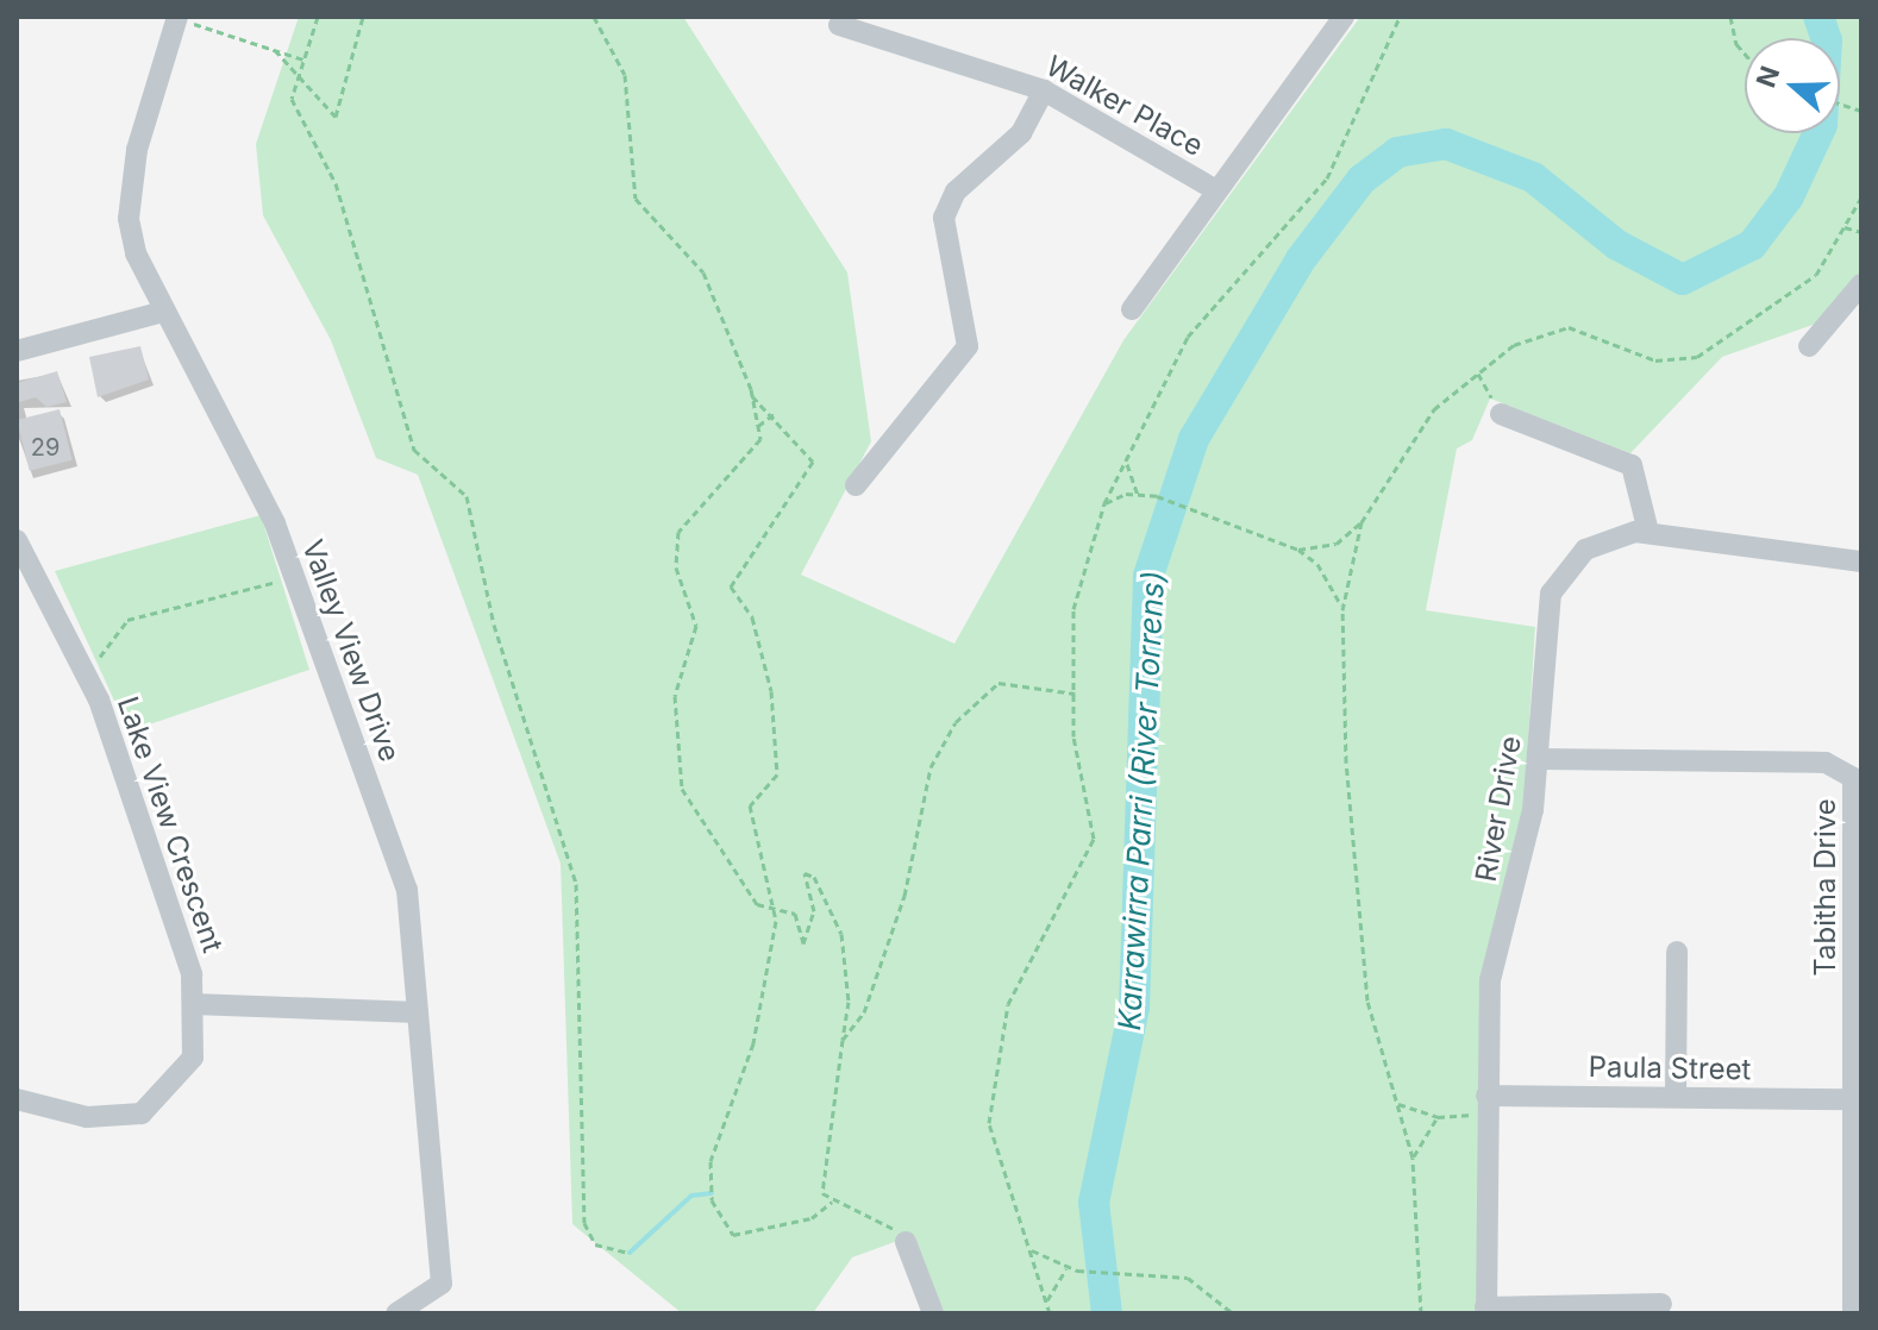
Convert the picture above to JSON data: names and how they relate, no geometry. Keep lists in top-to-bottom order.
{
  "streets": {
    "street": [
      "Walker Place",
      "Valley View Drive",
      "River Drive",
      "Lake View Crescent",
      "Tabitha Drive",
      "Paula Street"
    ]
  },
  "crossings": [
    ["River Drive", "Tabitha Drive"],
    ["River Drive", "Paula Street"],
    ["Tabitha Drive", "Paula Street"]
  ],
  "water": ["Karrawirra Parri (River Torrens)"],
  "house_numbers": ["29"],
  "north": "left"
}
